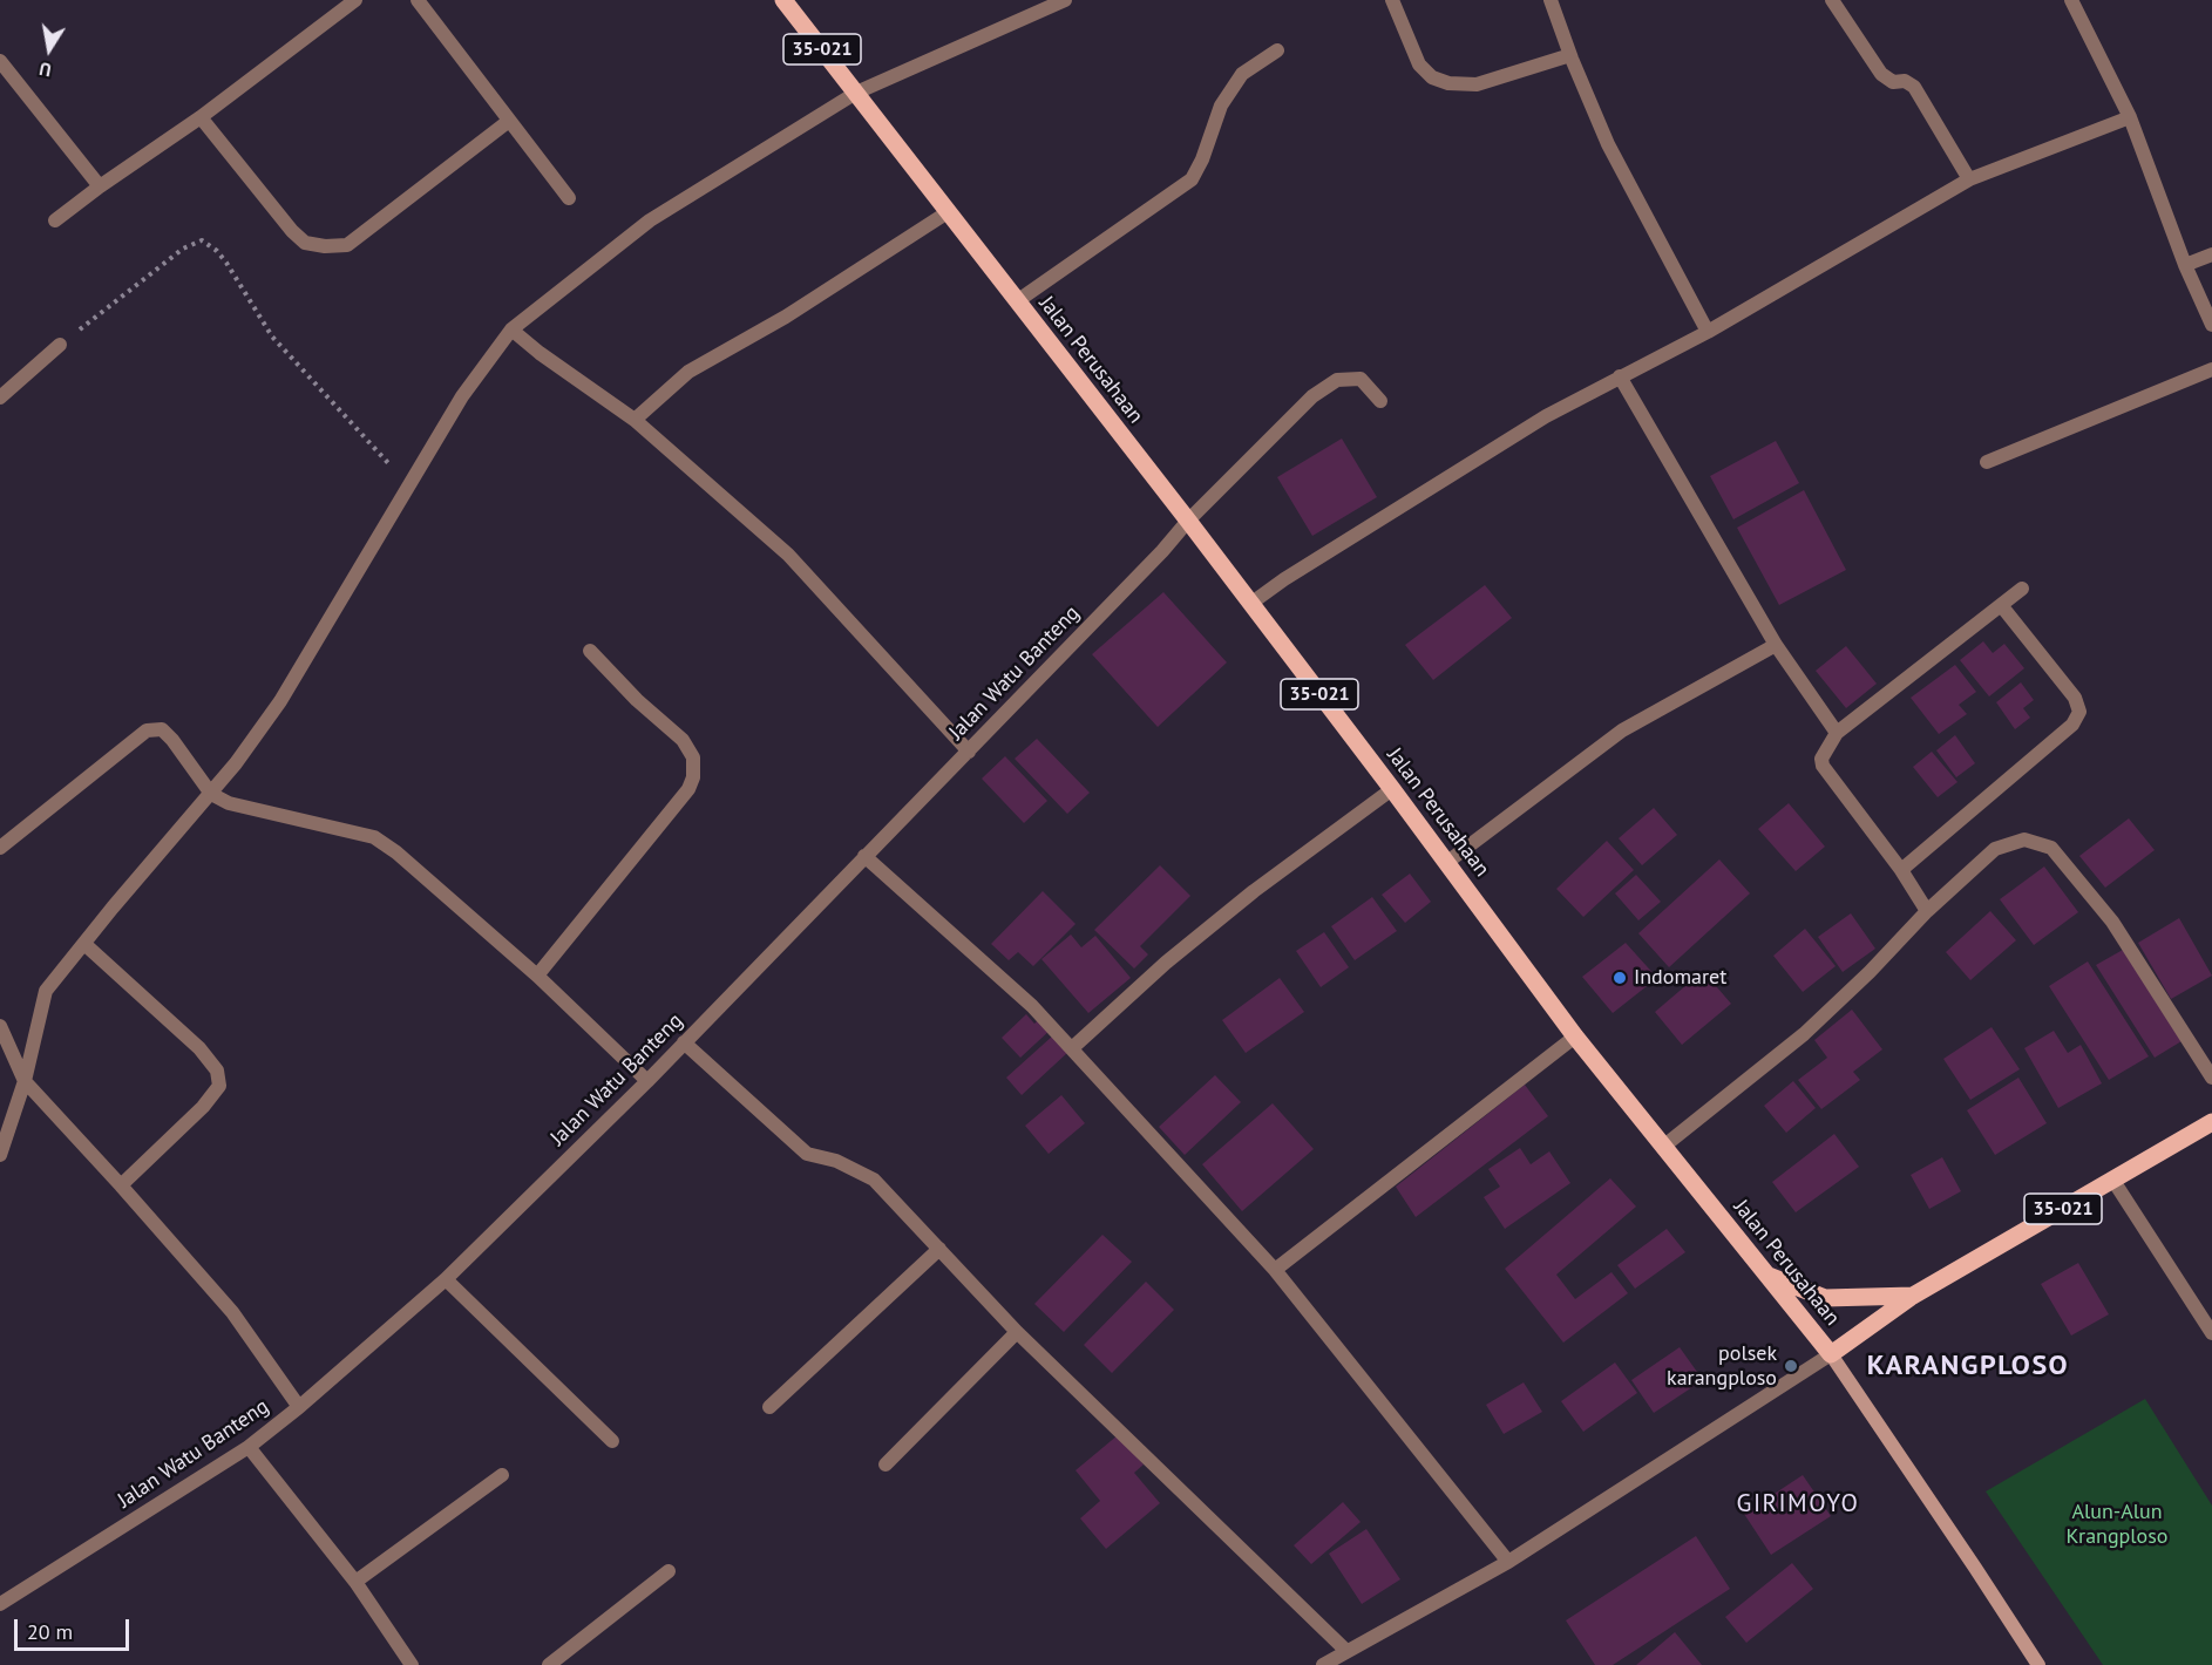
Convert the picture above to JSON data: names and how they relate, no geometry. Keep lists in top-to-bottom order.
{
  "streets": {
    "main road": ["35-021", "Jalan Perusahaan"],
    "street": ["Jalan Watu Banteng"]
  },
  "crossings": [
    ["35-021", "Jalan Perusahaan"],
    ["Jalan Perusahaan", "Jalan Watu Banteng"]
  ],
  "districts": ["KARANGPLOSO", "GIRIMOYO"],
  "parks": ["Alun-Alun Krangploso"],
  "places": ["Indomaret", "polsek karangploso"],
  "scale_bar": "20 m",
  "north": "bottom"
}
